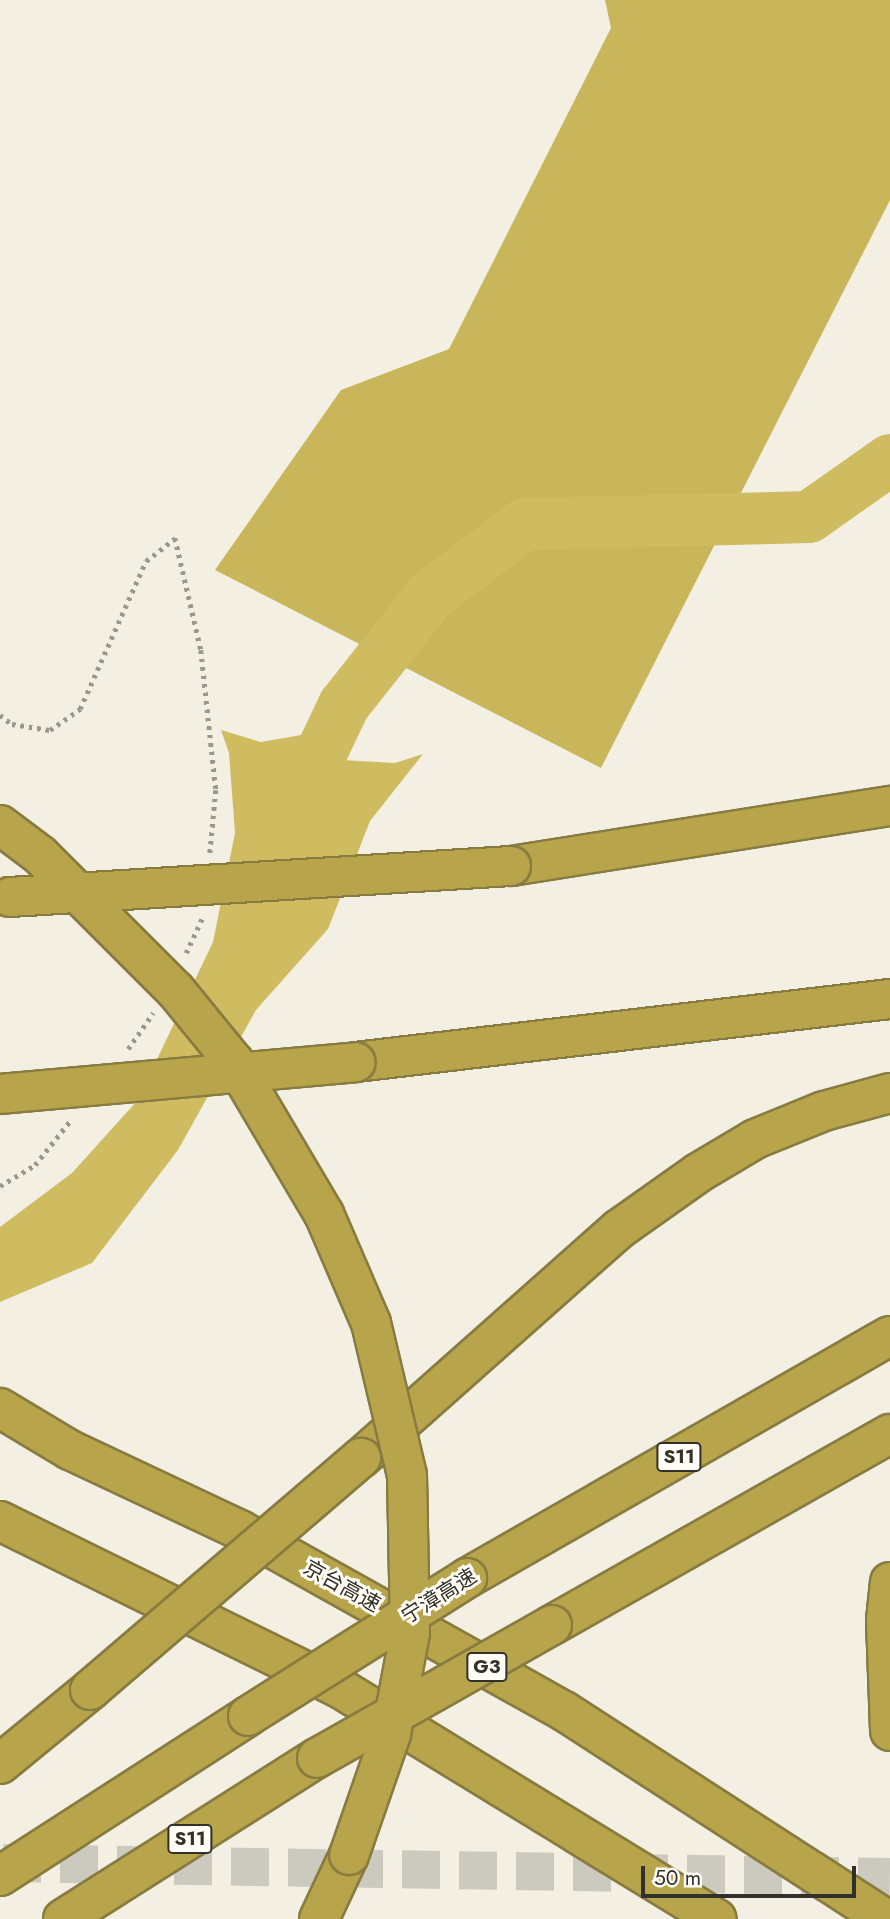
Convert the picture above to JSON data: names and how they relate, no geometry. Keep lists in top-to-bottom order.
{
  "streets": {
    "highway": [
      "S11",
      "京台高速",
      "宁漳高速",
      "G3"
    ]
  },
  "scale_bar": "50 m"
}
